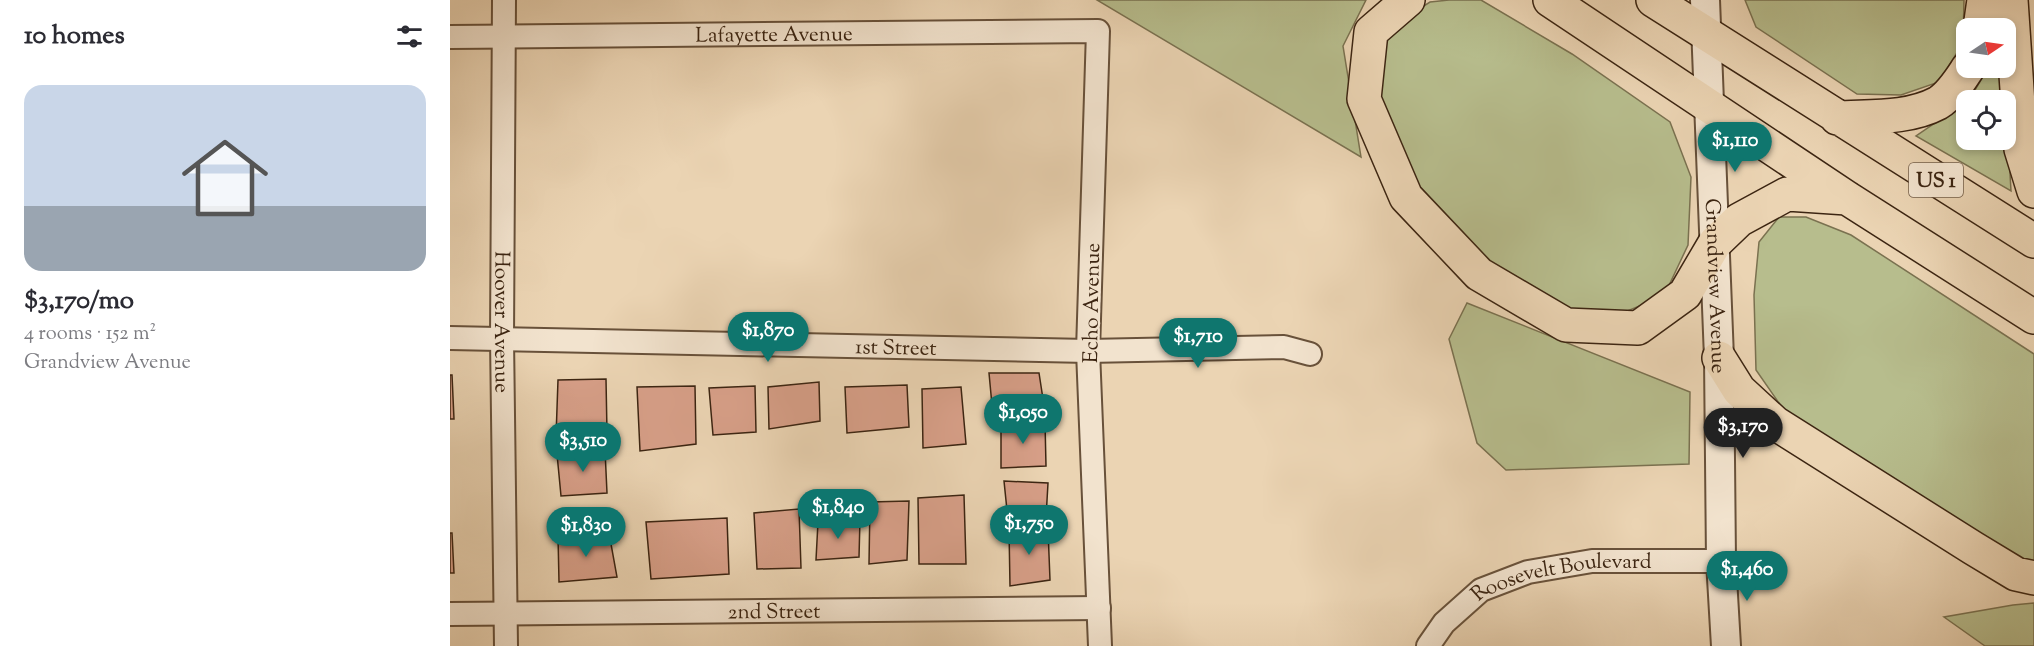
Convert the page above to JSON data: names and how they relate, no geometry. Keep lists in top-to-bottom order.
{
  "streets": {
    "highway": ["US 1"],
    "street": [
      "Lafayette Avenue",
      "Grandview Avenue",
      "Echo Avenue",
      "Hoover Avenue",
      "1st Street",
      "Roosevelt Boulevard",
      "2nd Street"
    ]
  },
  "crossings": [
    ["Lafayette Avenue", "Echo Avenue"],
    ["Lafayette Avenue", "Hoover Avenue"],
    ["US 1", "Grandview Avenue"],
    ["Grandview Avenue", "Roosevelt Boulevard"],
    ["Echo Avenue", "1st Street"],
    ["Echo Avenue", "2nd Street"],
    ["Hoover Avenue", "1st Street"],
    ["Hoover Avenue", "2nd Street"]
  ],
  "north": "right",
  "page": {
    "heading": "10 homes",
    "list": [
      {
        "name": "$3,170/mo",
        "note": "4 rooms · 152 m² · Grandview Avenue"
      }
    ],
    "price": [
      "$1,110",
      "$1,870",
      "$1,710",
      "$1,050",
      "$3,170",
      "$3,510",
      "$1,840",
      "$1,750",
      "$1,830",
      "$1,460"
    ]
  }
}
